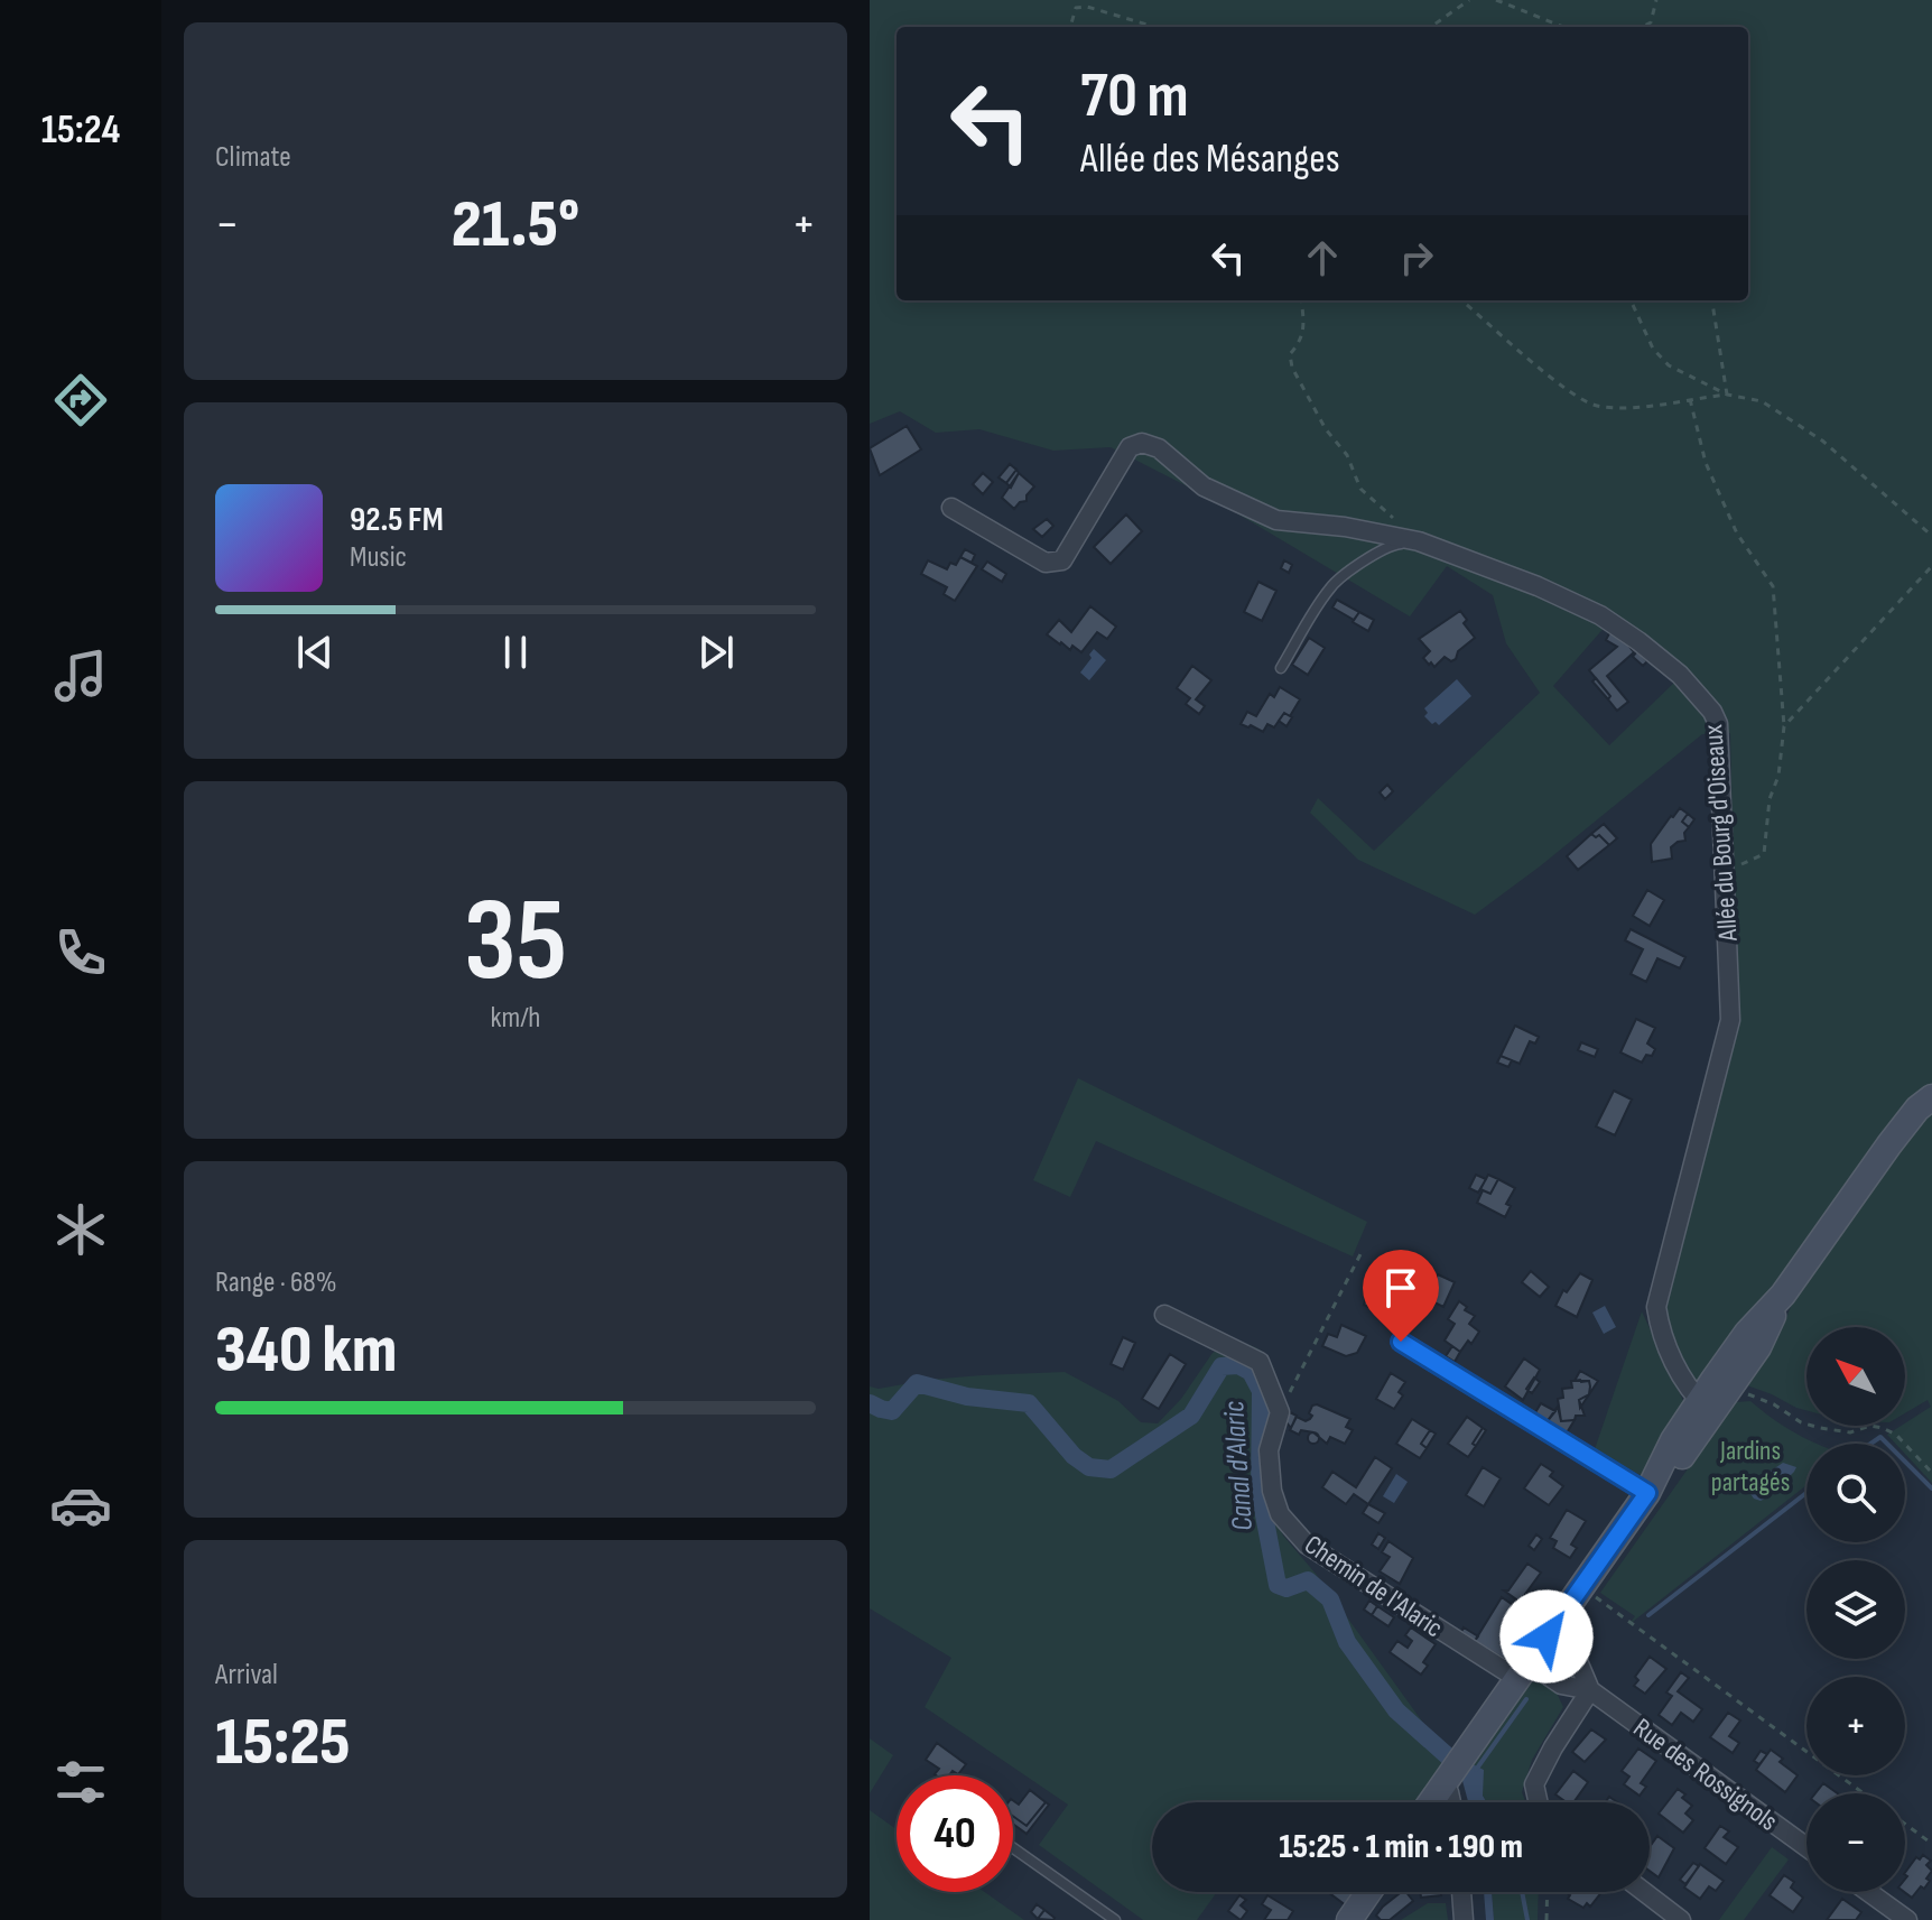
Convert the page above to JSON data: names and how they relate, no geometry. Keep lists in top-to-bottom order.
{
  "streets": {
    "street": ["Allée du Bourg d'Oiseaux", "Chemin de l'Alaric", "Rue des Rossignols"]
  },
  "crossings": [
    ["Chemin de l'Alaric", "Rue des Rossignols"]
  ],
  "water": ["Canal d'Alaric"],
  "parks": ["Jardins partagés"],
  "north": "top left",
  "page": {
    "tabs": "15:24",
    "tile": [
      "Climate",
      ["35", "km/h"],
      ["Range · 68%", "340 km"],
      ["Arrival", "15:25"]
    ],
    "turn": ["70 m", "Allée des Mésanges"],
    "heat": ["−", "21.5°", "+"],
    "song": ["92.5 FM", "Music"],
    "map_buttons": ["+", "−"],
    "limit": "40",
    "trip": "15:25 · 1 min · 190 m"
  }
}
